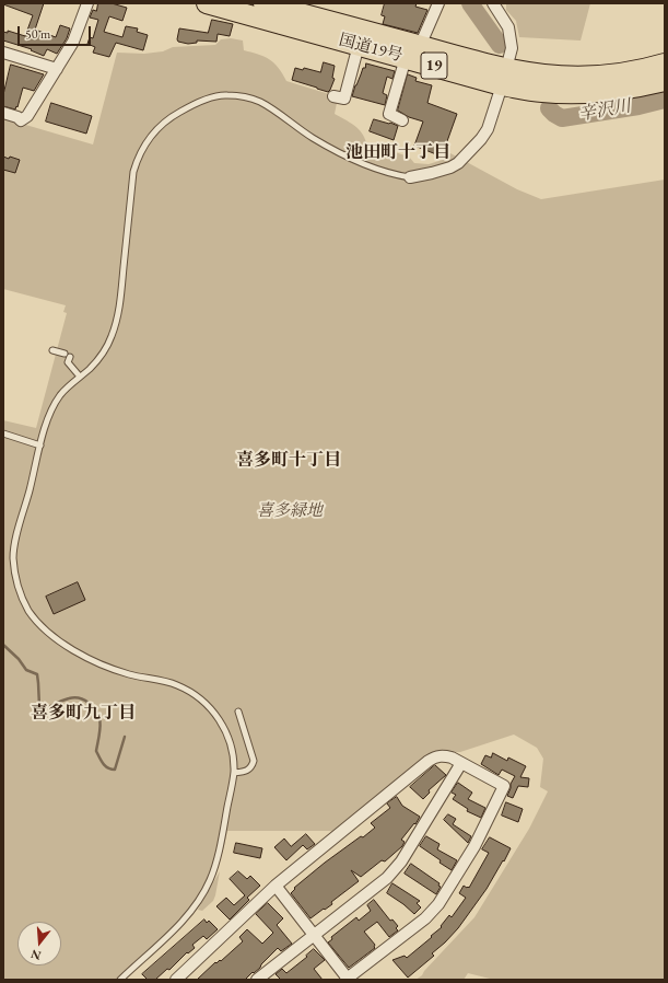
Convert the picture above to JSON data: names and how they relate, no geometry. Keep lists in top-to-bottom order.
{
  "streets": {
    "highway": ["国道19号", "19"]
  },
  "districts": ["池田町十丁目", "喜多町十丁目", "喜多町九丁目"],
  "water": ["辛沢川"],
  "parks": ["喜多緑地"],
  "scale_bar": "50 m",
  "north": "bottom"
}
